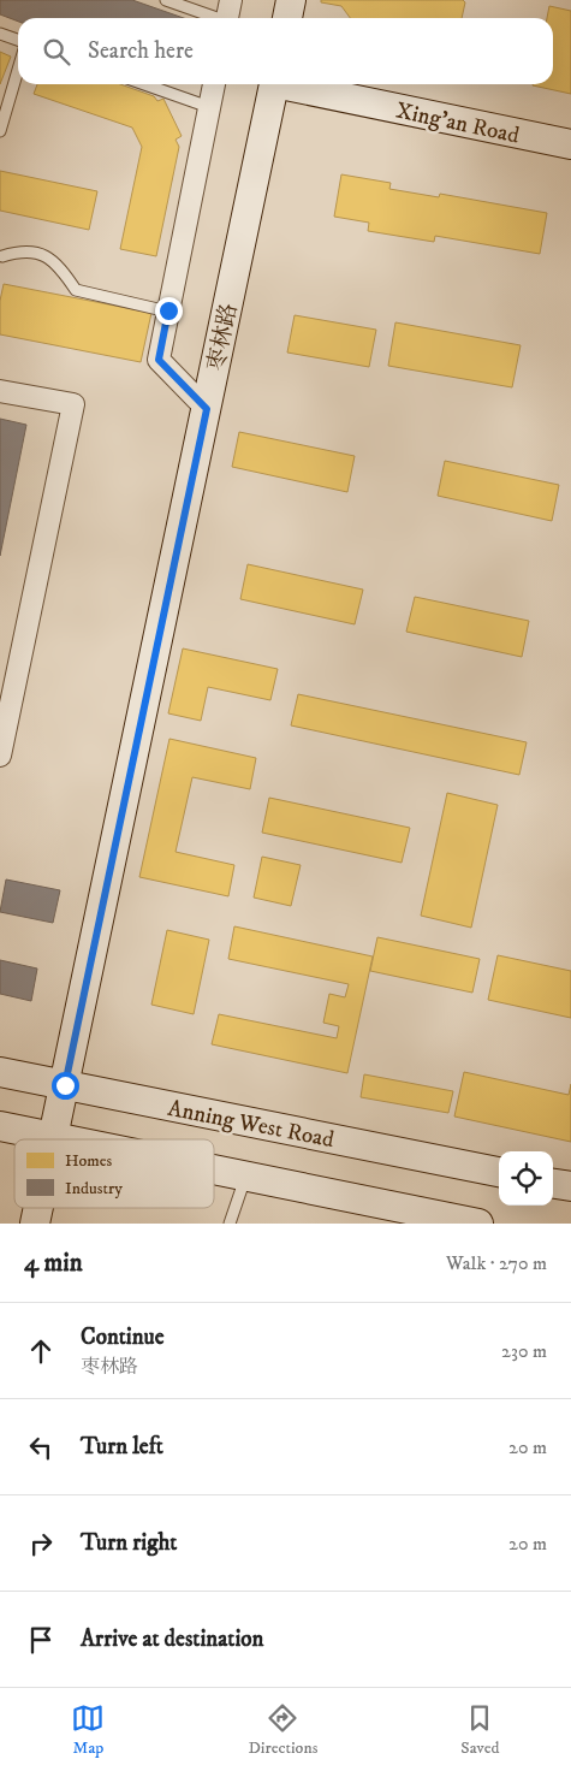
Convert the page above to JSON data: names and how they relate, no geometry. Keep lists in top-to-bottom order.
{
  "streets": {
    "street": ["Xing'an Road", "枣林路", "Anning West Road"]
  },
  "crossings": [
    ["枣林路", "Anning West Road"]
  ],
  "legend": ["Homes", "Industry"],
  "page": {
    "search": "Search here",
    "heading": ["4 min", "Walk · 270 m"],
    "list": [
      ["Continue", "枣林路", "230 m"],
      ["Turn left", "20 m"],
      ["Turn right", "20 m"],
      "Arrive at destination"
    ],
    "nav": ["Map", "Directions", "Saved"]
  }
}
